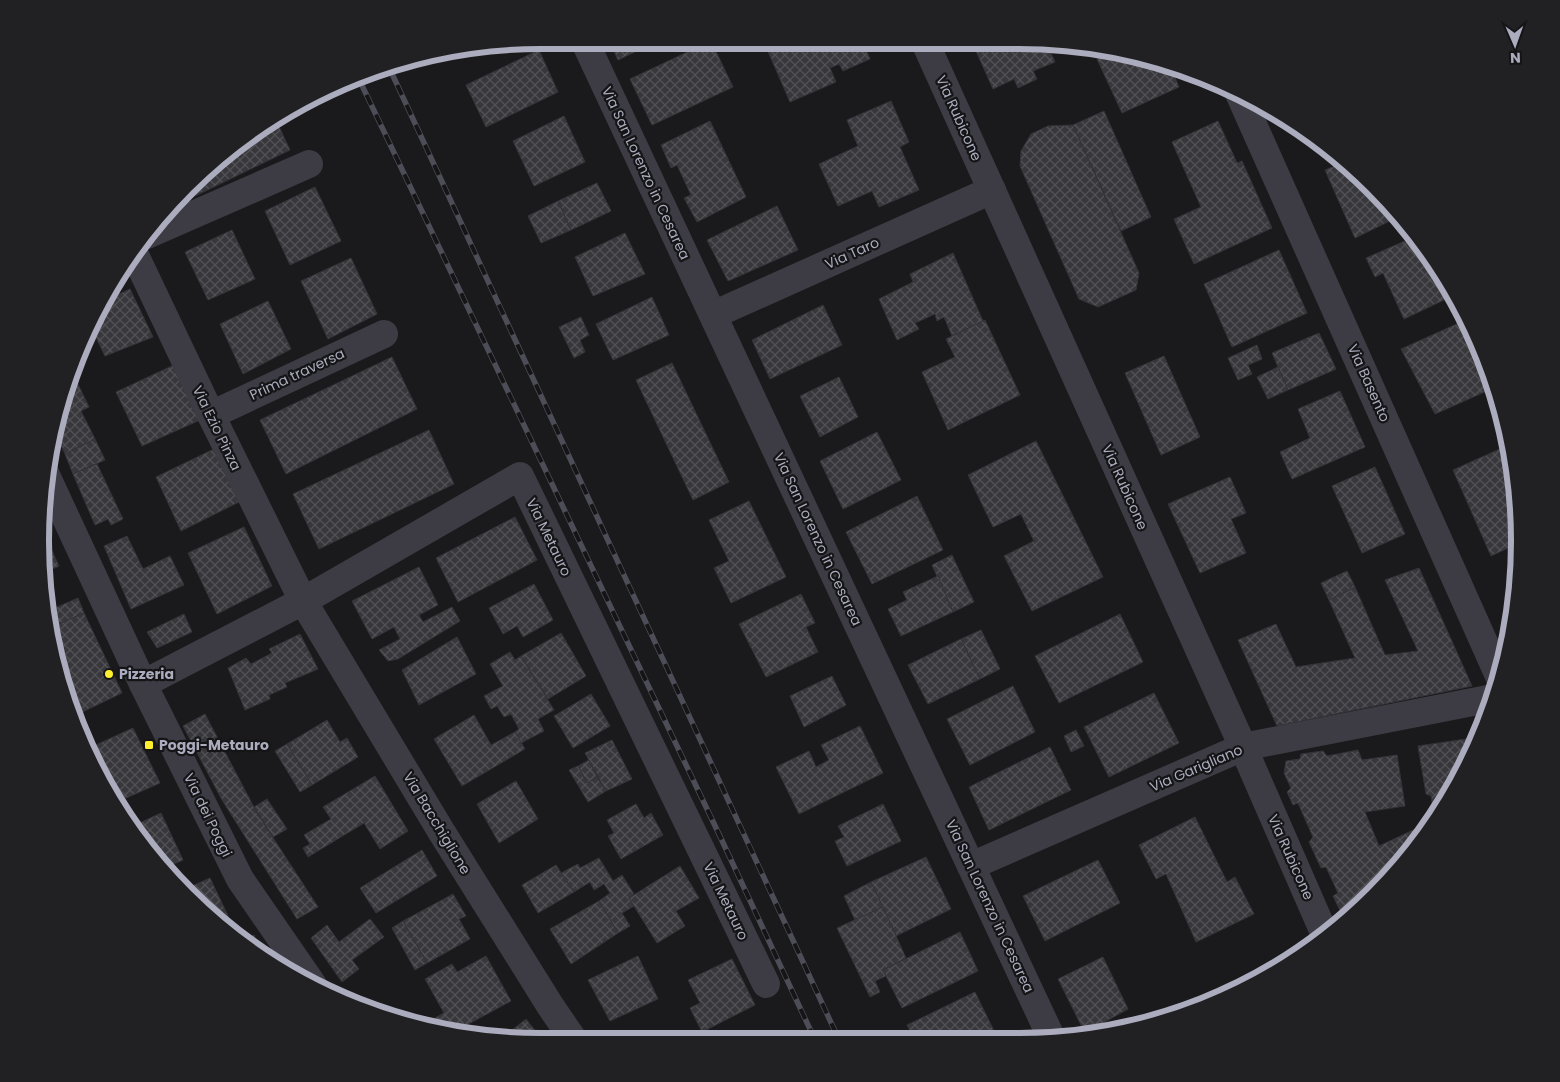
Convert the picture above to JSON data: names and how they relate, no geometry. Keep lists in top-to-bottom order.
{
  "streets": {
    "street": [
      "Via Rubicone",
      "Via San Lorenzo in Cesarea",
      "Via Taro",
      "Prima traversa",
      "Via Basento",
      "Via Ezio Pinza",
      "Via Metauro",
      "Via Garigliano",
      "Via dei Poggi",
      "Via Bacchiglione"
    ]
  },
  "crossings": [
    ["Via Rubicone", "Via Taro"],
    ["Via Rubicone", "Via Garigliano"],
    ["Via San Lorenzo in Cesarea", "Via Taro"],
    ["Via San Lorenzo in Cesarea", "Via Garigliano"],
    ["Prima traversa", "Via Ezio Pinza"],
    ["Via Ezio Pinza", "Via Metauro"],
    ["Via Ezio Pinza", "Via Bacchiglione"],
    ["Via Metauro", "Via dei Poggi"],
    ["Via Metauro", "Via Bacchiglione"]
  ],
  "places": {
    "other": ["Pizzeria"],
    "transit": ["Poggi-Metauro"]
  },
  "north": "bottom"
}
